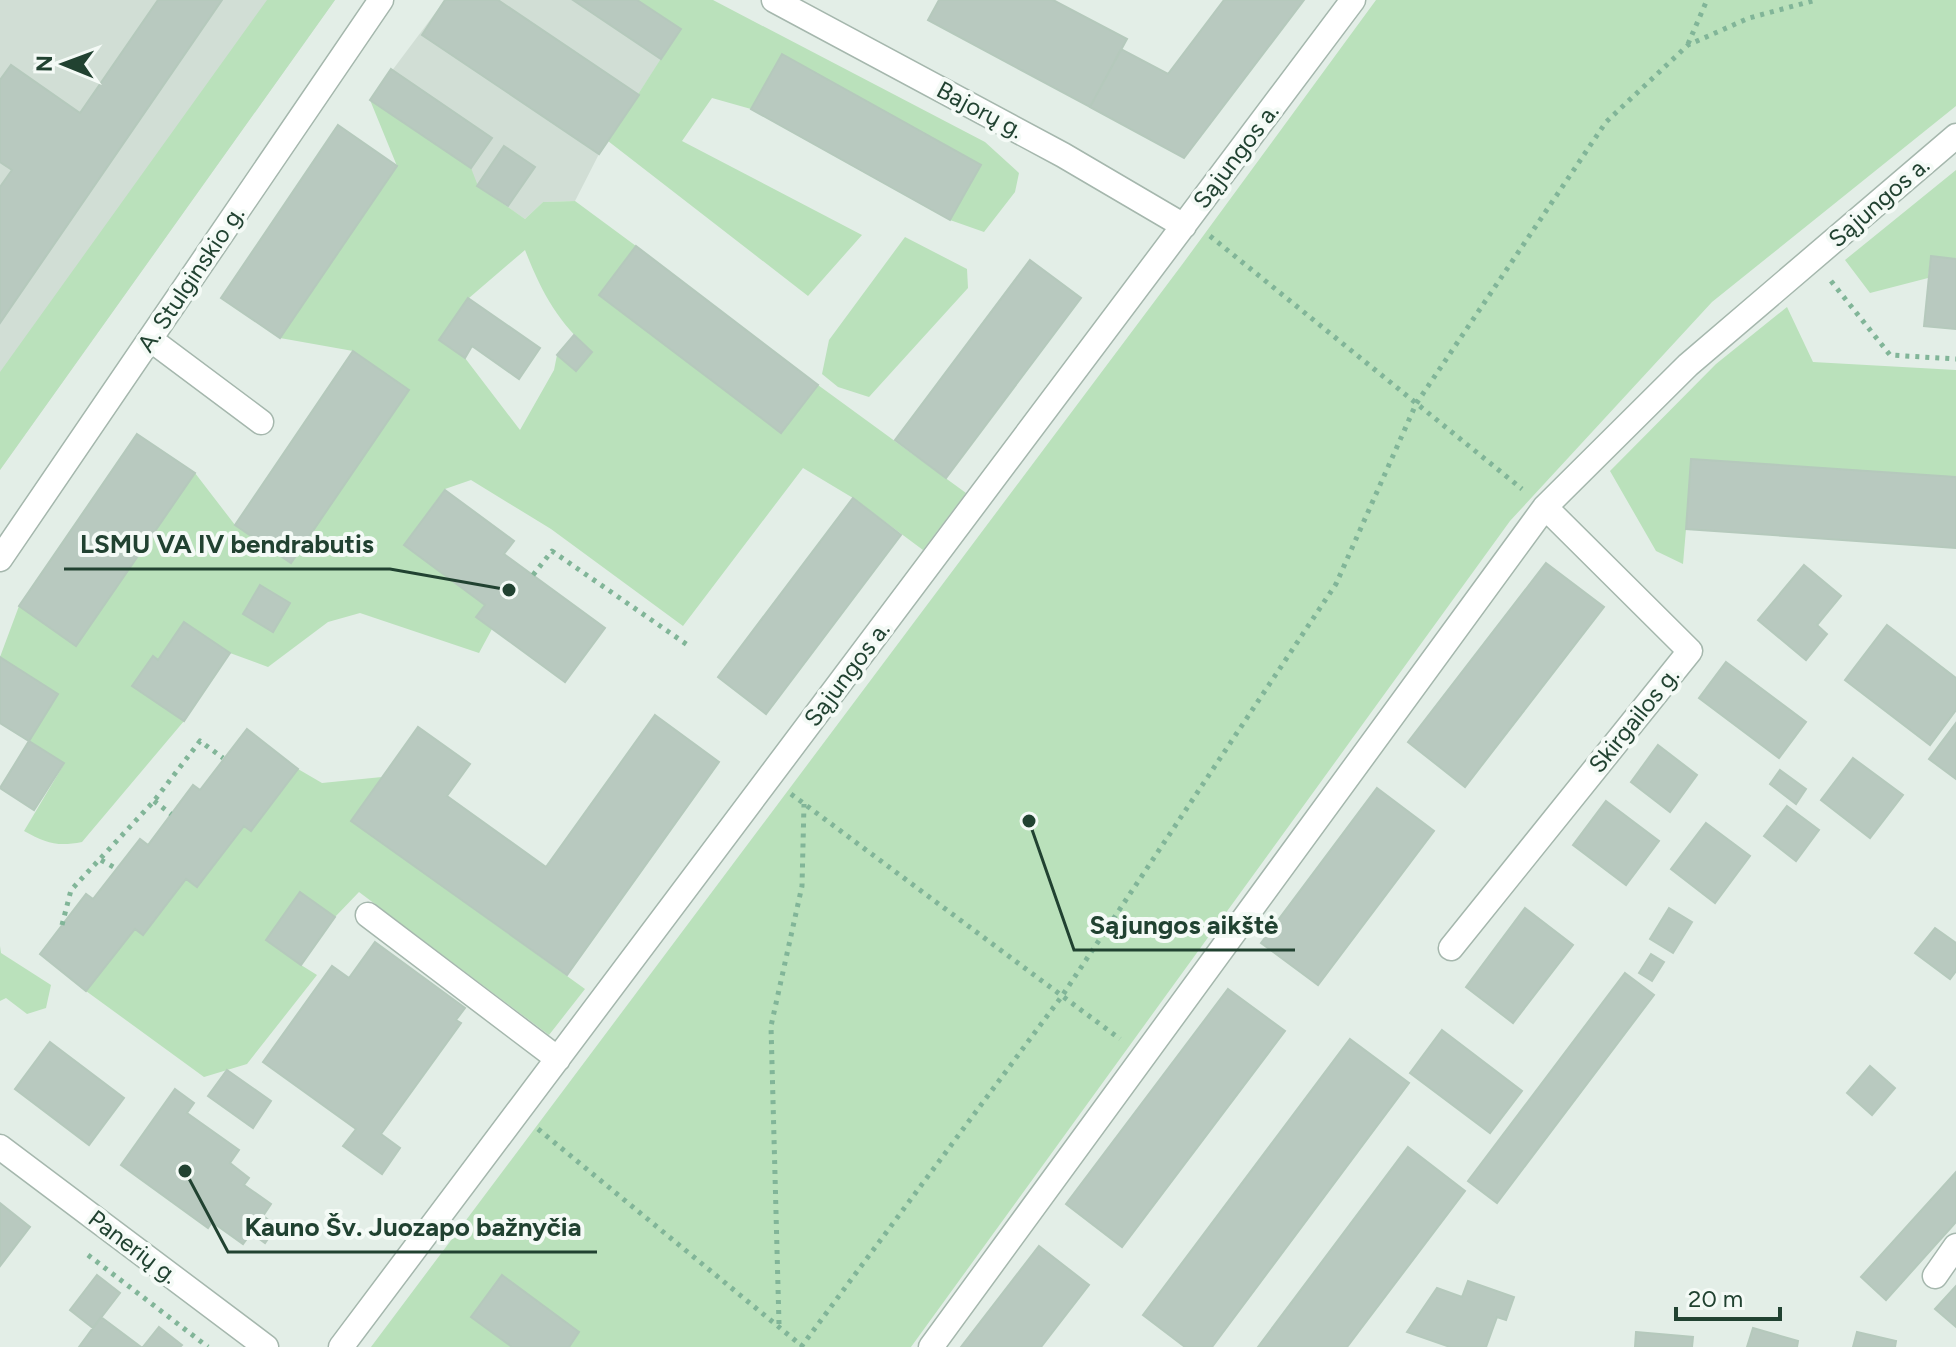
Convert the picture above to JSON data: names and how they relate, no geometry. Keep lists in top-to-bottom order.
{
  "streets": {
    "street": [
      "Bajorų g.",
      "Sąjungos a.",
      "A. Stulginskio g.",
      "Skirgailos g.",
      "Panerių g."
    ]
  },
  "crossings": [
    ["Bajorų g.", "Sąjungos a."],
    ["Sąjungos a.", "Skirgailos g."]
  ],
  "places": ["LSMU VA IV bendrabutis", "Sąjungos aikštė", "Kauno Šv. Juozapo bažnyčia"],
  "scale_bar": "20 m",
  "north": "left"
}
